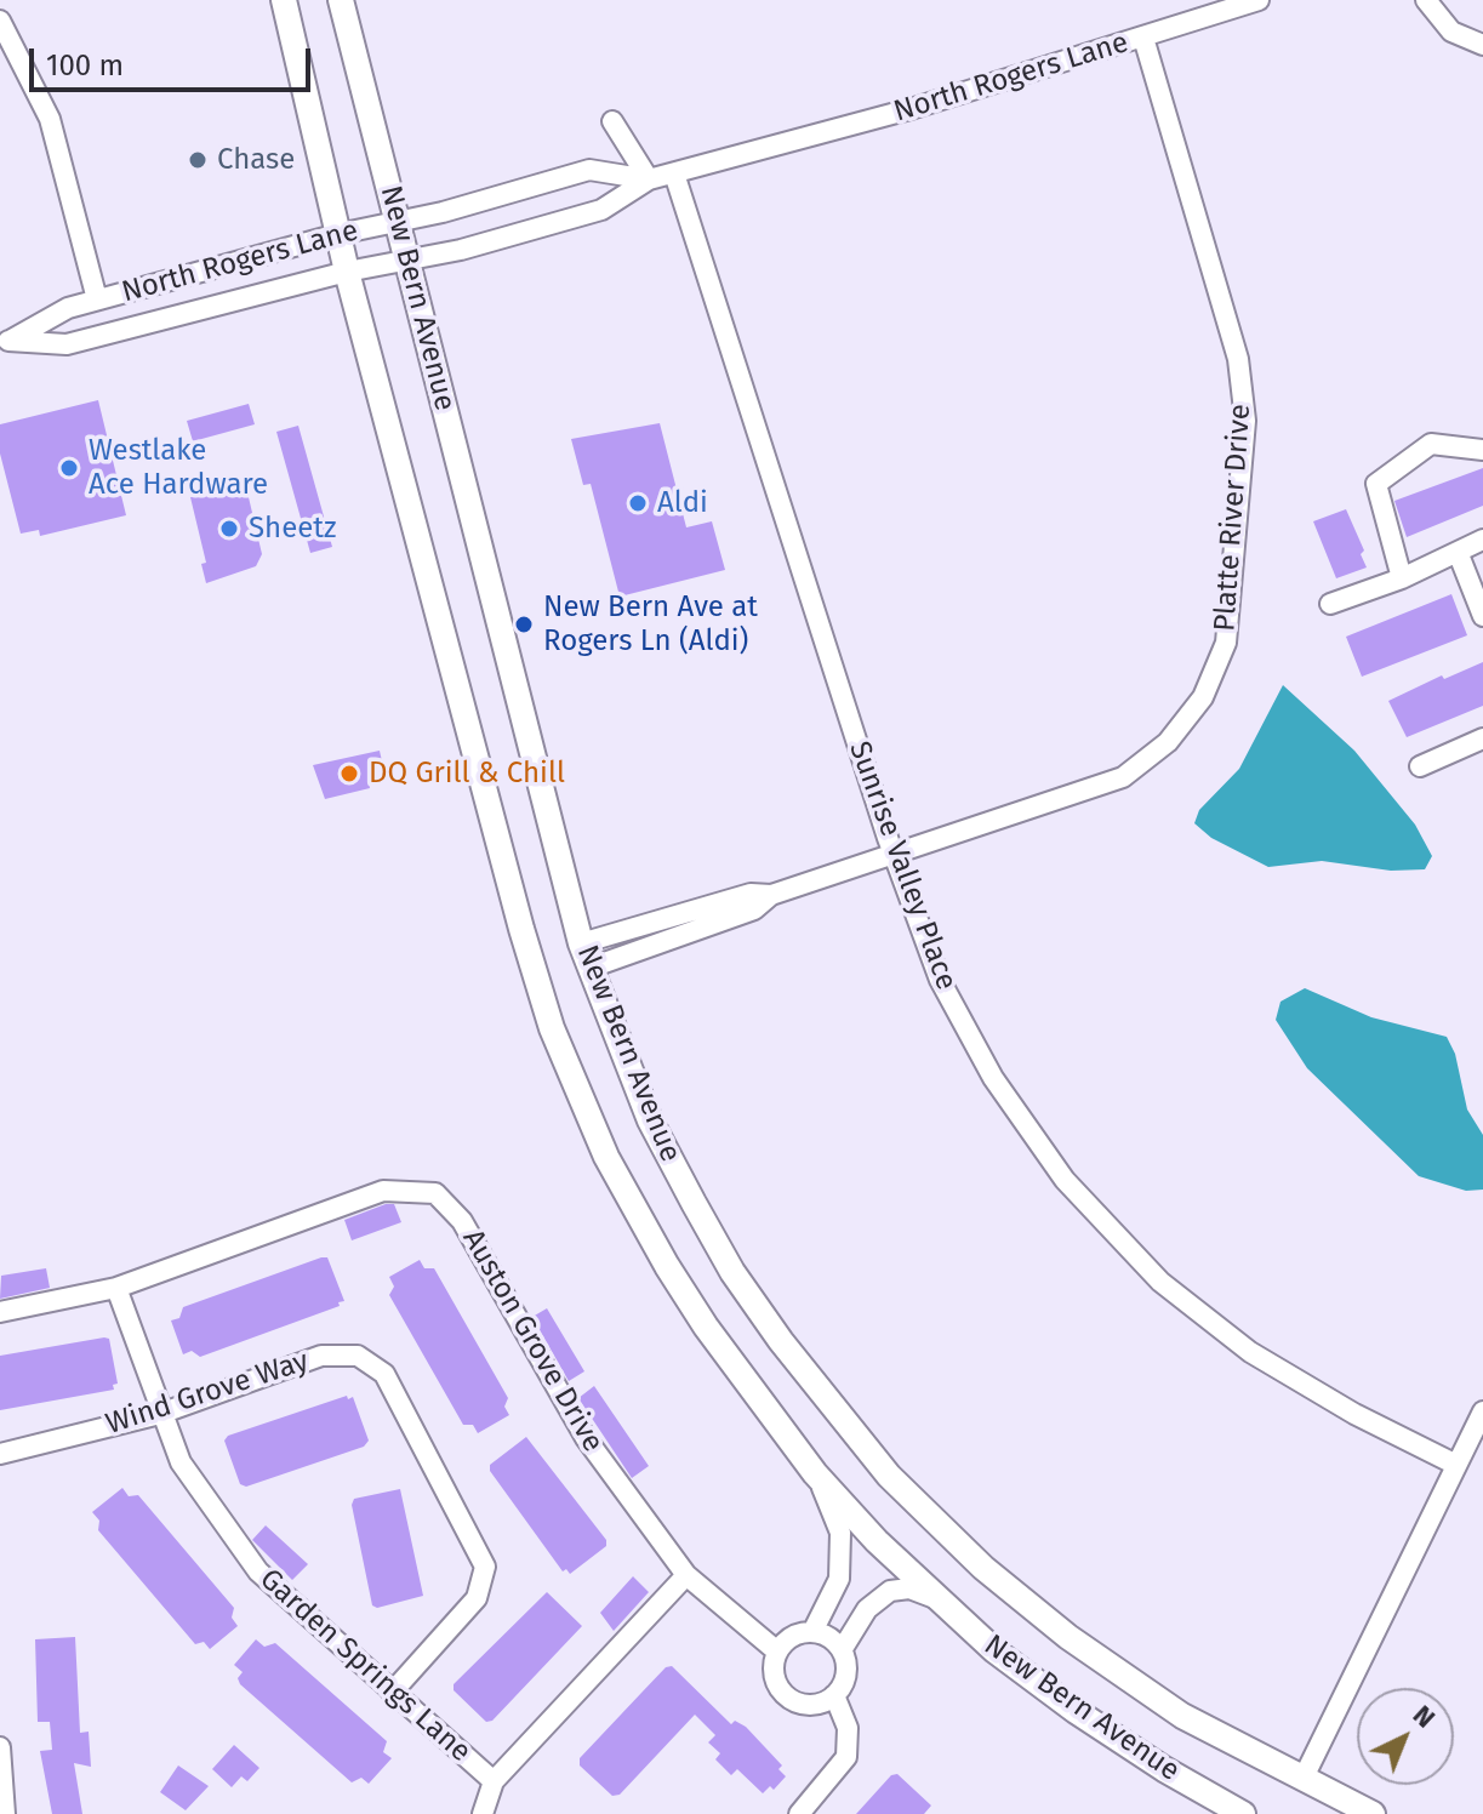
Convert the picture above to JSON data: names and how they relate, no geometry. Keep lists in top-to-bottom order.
{
  "streets": {
    "main road": ["New Bern Avenue"],
    "street": [
      "North Rogers Lane",
      "Platte River Drive",
      "Sunrise Valley Place",
      "Auston Grove Drive",
      "Wind Grove Way",
      "Garden Springs Lane"
    ]
  },
  "crossings": [
    ["North Rogers Lane", "New Bern Avenue"],
    ["North Rogers Lane", "Platte River Drive"],
    ["North Rogers Lane", "Sunrise Valley Place"],
    ["New Bern Avenue", "Platte River Drive"],
    ["Platte River Drive", "Sunrise Valley Place"],
    ["Auston Grove Drive", "Garden Springs Lane"],
    ["Wind Grove Way", "Garden Springs Lane"]
  ],
  "places": [
    "Chase",
    "Westlake Ace Hardware",
    "Aldi",
    "Sheetz",
    "New Bern Ave at Rogers Ln (Aldi)",
    "DQ Grill & Chill"
  ],
  "scale_bar": "100 m",
  "north": "top right"
}
